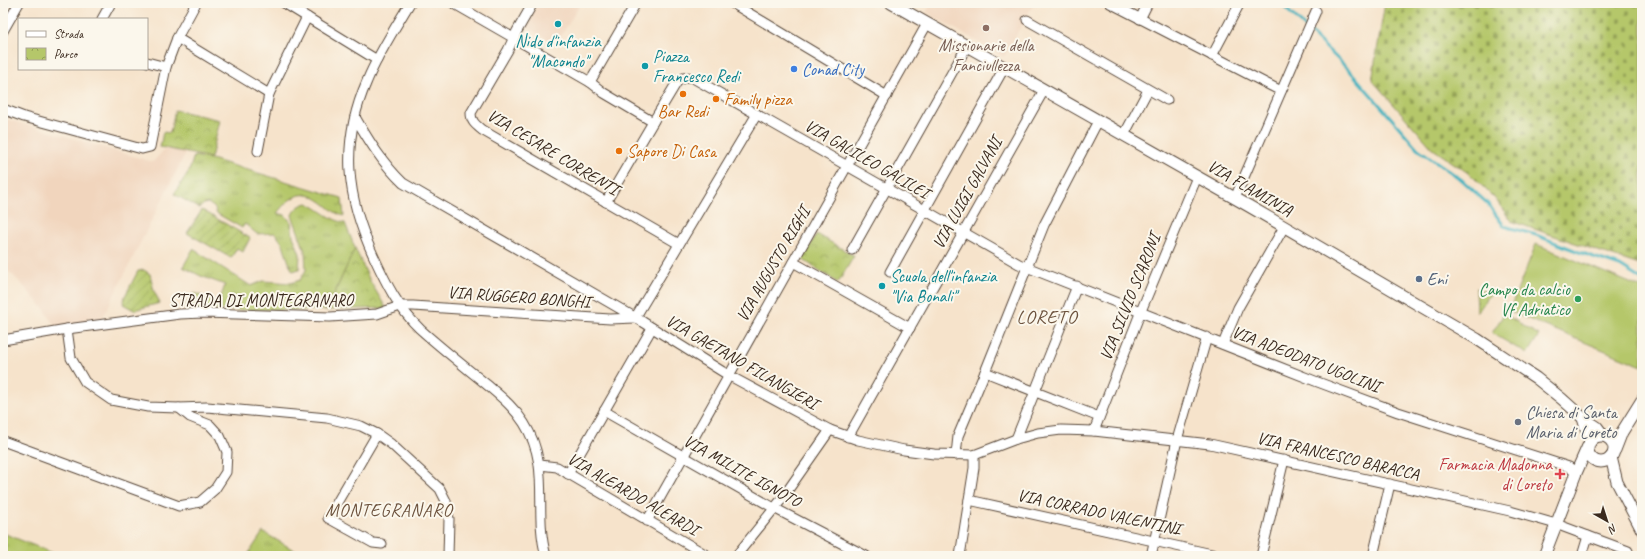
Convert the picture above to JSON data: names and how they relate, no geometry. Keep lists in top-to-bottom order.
{
  "streets": {
    "street": [
      "VIA CESARE CORRENTI",
      "VIA GALILEO GALILEI",
      "VIA FLAMINIA",
      "VIA LUIGI GALVANI",
      "VIA AUGUSTO RIGHI",
      "VIA RUGGERO BONGHI",
      "VIA SILVIO SCARONI",
      "STRADA DI MONTEGRANARO",
      "VIA ADEODATO UGOLINI",
      "VIA GAETANO FILANGIERI",
      "VIA FRANCESCO BARACCA",
      "VIA MILITE IGNOTO",
      "VIA ALEARDO ALEARDI",
      "VIA CORRADO VALENTINI"
    ]
  },
  "crossings": [
    ["VIA GALILEO GALILEI", "VIA LUIGI GALVANI"],
    ["VIA GALILEO GALILEI", "VIA AUGUSTO RIGHI"],
    ["VIA GALILEO GALILEI", "VIA ADEODATO UGOLINI"],
    ["VIA FLAMINIA", "VIA LUIGI GALVANI"],
    ["VIA FLAMINIA", "VIA AUGUSTO RIGHI"],
    ["VIA FLAMINIA", "VIA SILVIO SCARONI"],
    ["VIA LUIGI GALVANI", "VIA GAETANO FILANGIERI"],
    ["VIA AUGUSTO RIGHI", "VIA GAETANO FILANGIERI"],
    ["VIA AUGUSTO RIGHI", "VIA MILITE IGNOTO"],
    ["VIA AUGUSTO RIGHI", "VIA ALEARDO ALEARDI"],
    ["VIA RUGGERO BONGHI", "STRADA DI MONTEGRANARO"],
    ["VIA RUGGERO BONGHI", "VIA GAETANO FILANGIERI"],
    ["VIA SILVIO SCARONI", "VIA ADEODATO UGOLINI"],
    ["VIA SILVIO SCARONI", "VIA GAETANO FILANGIERI"],
    ["VIA GAETANO FILANGIERI", "VIA FRANCESCO BARACCA"]
  ],
  "districts": ["LORETO", "MONTEGRANARO"],
  "places": {
    "other": [
      "Nido d'infanzia \"Macondo\"",
      "Missionarie della Fanciullezza",
      "Piazza Francesco Redi",
      "Conad City",
      "Bar Redi",
      "Family pizza",
      "Sapore Di Casa",
      "Eni",
      "Scuola dell'infanzia \"Via Bonali\"",
      "Campo da calcio Vf Adriatico",
      "Chiesa di Santa Maria di Loreto"
    ],
    "health": ["Farmacia Madonna di Loreto"]
  },
  "legend": ["Strada", "Parco"],
  "north": "bottom right"
}
